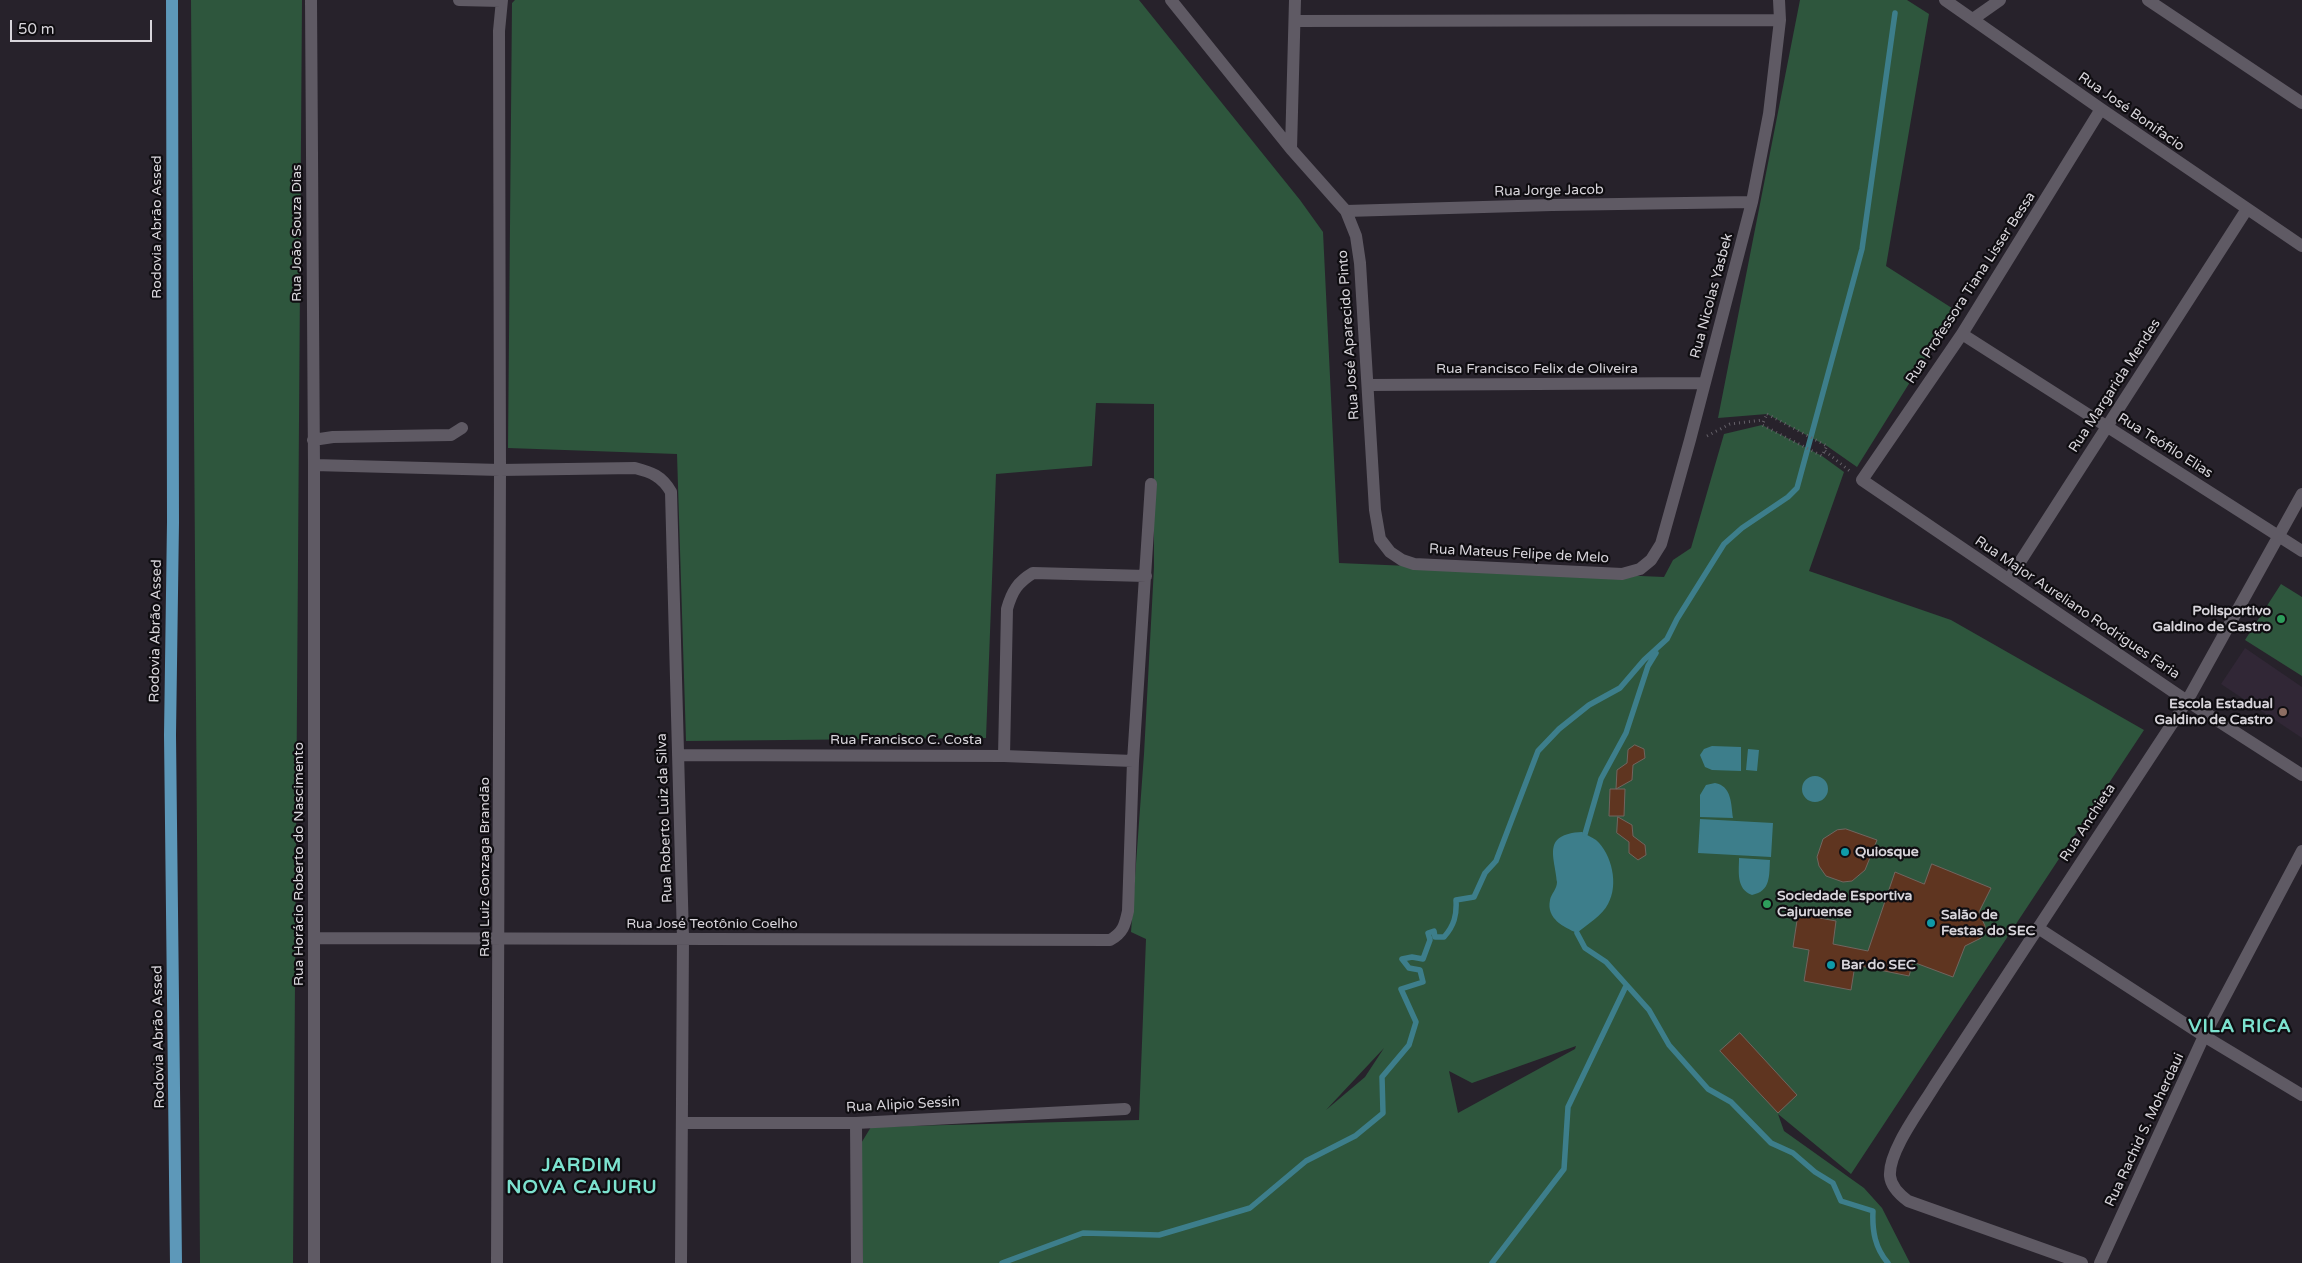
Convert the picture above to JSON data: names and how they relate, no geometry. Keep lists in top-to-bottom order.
{
  "streets": {
    "main road": ["Rodovia Abrão Assed"],
    "street": [
      "Rua José Bonifacio",
      "Rua Jorge Jacob",
      "Rua João Souza Dias",
      "Rua Professora Tiana Lisser Bessa",
      "Rua Nicolas Yasbek",
      "Rua José Aparecido Pinto",
      "Rua Francisco Felix de Oliveira",
      "Rua Margarida Mendes",
      "Rua Teófilo Elias",
      "Rua Mateus Felipe de Melo",
      "Rua Major Aureliano Rodrigues Faria",
      "Rua Francisco C. Costa",
      "Rua Roberto Luiz da Silva",
      "Rua Anchieta",
      "Rua Horácio Roberto do Nascimento",
      "Rua Luiz Gonzaga Brandão",
      "Rua José Teotônio Coelho",
      "Rua Alipio Sessin",
      "Rua Rachid S. Moherdaui"
    ]
  },
  "crossings": [
    ["Rua José Bonifacio", "Rua Professora Tiana Lisser Bessa"],
    ["Rua José Bonifacio", "Rua Margarida Mendes"],
    ["Rua Jorge Jacob", "Rua Nicolas Yasbek"],
    ["Rua Jorge Jacob", "Rua José Aparecido Pinto"],
    ["Rua João Souza Dias", "Rua Horácio Roberto do Nascimento"],
    ["Rua Professora Tiana Lisser Bessa", "Rua Teófilo Elias"],
    ["Rua Professora Tiana Lisser Bessa", "Rua Major Aureliano Rodrigues Faria"],
    ["Rua Nicolas Yasbek", "Rua Francisco Felix de Oliveira"],
    ["Rua Nicolas Yasbek", "Rua Mateus Felipe de Melo"],
    ["Rua José Aparecido Pinto", "Rua Francisco Felix de Oliveira"],
    ["Rua José Aparecido Pinto", "Rua Mateus Felipe de Melo"],
    ["Rua Margarida Mendes", "Rua Teófilo Elias"],
    ["Rua Margarida Mendes", "Rua Major Aureliano Rodrigues Faria"],
    ["Rua Teófilo Elias", "Rua Anchieta"],
    ["Rua Major Aureliano Rodrigues Faria", "Rua Anchieta"],
    ["Rua Francisco C. Costa", "Rua Roberto Luiz da Silva"],
    ["Rua Francisco C. Costa", "Rua José Teotônio Coelho"],
    ["Rua Roberto Luiz da Silva", "Rua Luiz Gonzaga Brandão"],
    ["Rua Roberto Luiz da Silva", "Rua José Teotônio Coelho"],
    ["Rua Roberto Luiz da Silva", "Rua Alipio Sessin"],
    ["Rua Horácio Roberto do Nascimento", "Rua José Teotônio Coelho"],
    ["Rua Luiz Gonzaga Brandão", "Rua José Teotônio Coelho"]
  ],
  "districts": ["VILA RICA", "JARDIM NOVA CAJURU"],
  "places": [
    "Polisportivo Galdino de Castro",
    "Escola Estadual Galdino de Castro",
    "Quiosque",
    "Sociedade Esportiva Cajuruense",
    "Salão de Festas do SEC",
    "Bar do SEC"
  ],
  "scale_bar": "50 m"
}
